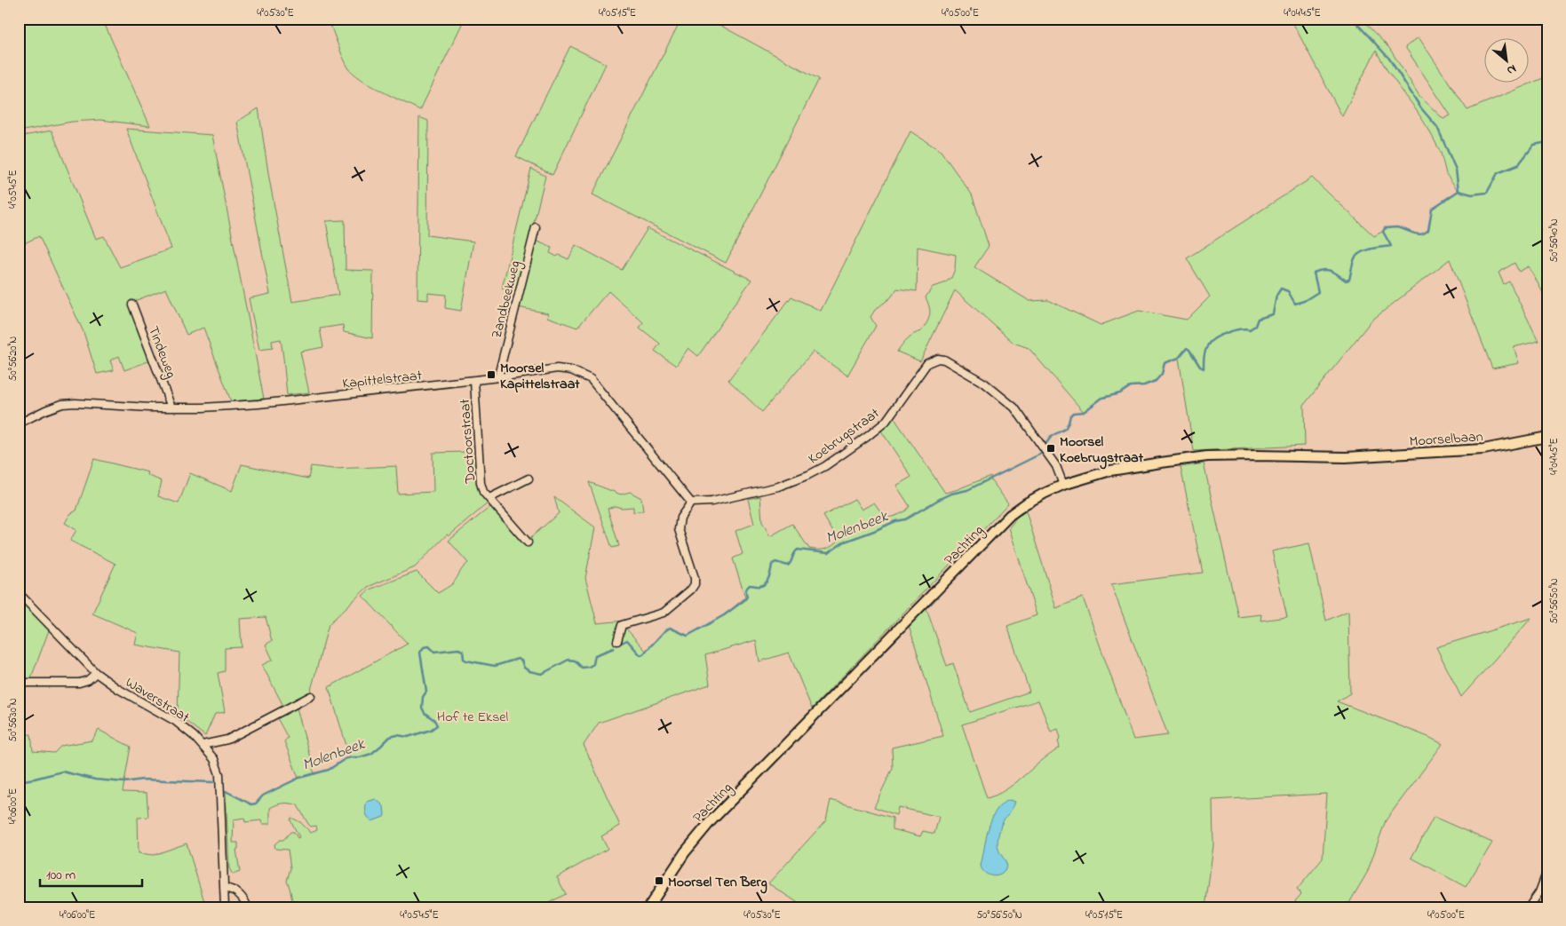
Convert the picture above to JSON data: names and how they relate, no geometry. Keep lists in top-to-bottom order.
{
  "streets": {
    "main road": ["Moorselbaan", "Pachting"],
    "street": [
      "Zandbeekweg",
      "Tindeweg",
      "Kapittelstraat",
      "Koebrugstraat",
      "Doctoorstraat",
      "Waverstraat"
    ]
  },
  "crossings": [
    ["Zandbeekweg", "Kapittelstraat"],
    ["Tindeweg", "Kapittelstraat"],
    ["Kapittelstraat", "Koebrugstraat"],
    ["Kapittelstraat", "Doctoorstraat"],
    ["Koebrugstraat", "Pachting"],
    ["Moorselbaan", "Pachting"]
  ],
  "water": ["Molenbeek"],
  "parks": ["Hof te Eksel"],
  "places": {
    "transit": ["Moorsel Kapittelstraat", "Moorsel Koebrugstraat", "Moorsel Ten Berg"]
  },
  "scale_bar": "100 m",
  "north": "bottom right",
  "coordinates": [
    "4°05'30\"E",
    "4°05'15\"E",
    "4°05'00\"E",
    "4°04'45\"E",
    "4°05'45\"E",
    "50°56'40\"N",
    "50°56'20\"N",
    "50°56'50\"N",
    "50°56'30\"N",
    "4°06'00\"E"
  ]
}
